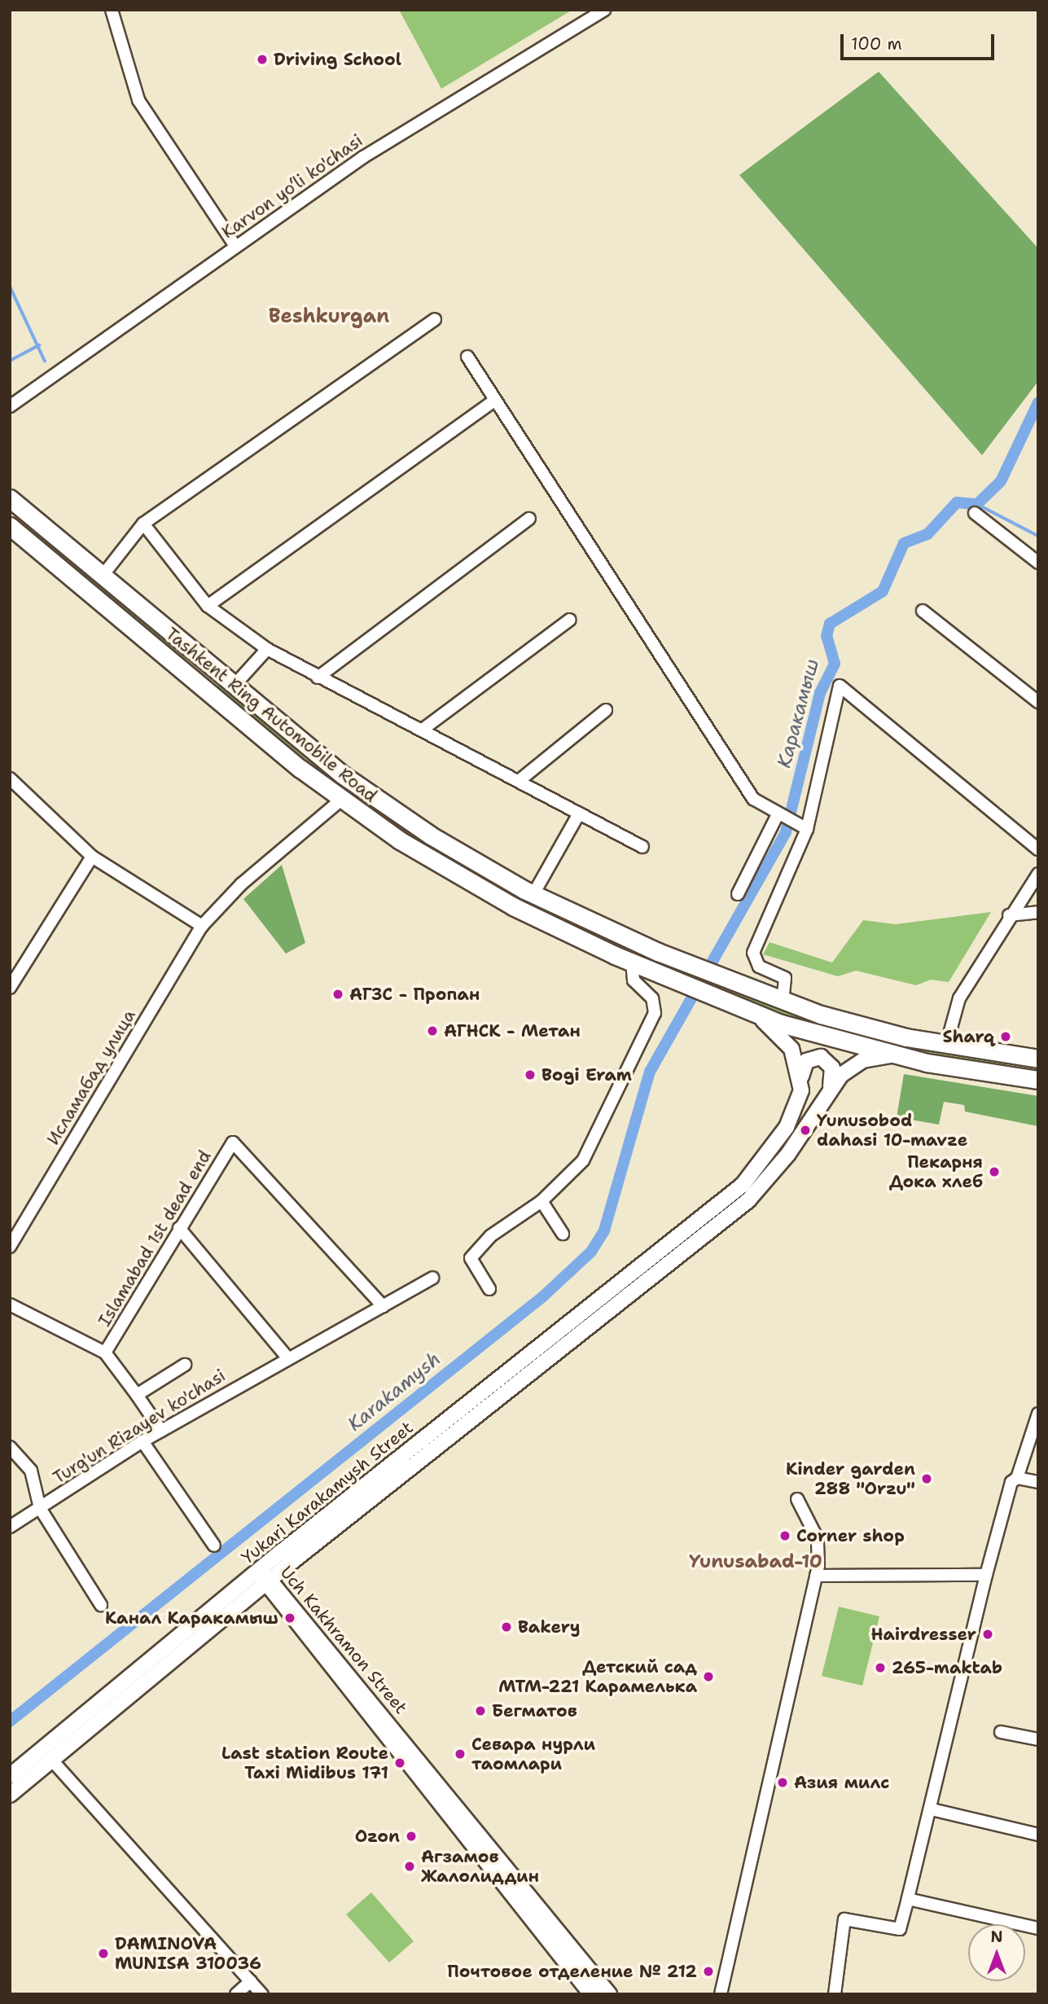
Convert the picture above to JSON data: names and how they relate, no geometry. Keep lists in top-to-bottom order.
{
  "streets": {
    "highway": ["Tashkent Ring Automobile Road"],
    "main road": ["Yukari Karakamysh Street", "Uch Kakhramon Street"],
    "street": [
      "Karvon yo‘li ko'chasi",
      "Исламабад улица",
      "Islamabad 1st dead end",
      "Turg'un Rizayev ko'chasi"
    ]
  },
  "crossings": [
    ["Tashkent Ring Automobile Road", "Исламабад улица"],
    ["Tashkent Ring Automobile Road", "Yukari Karakamysh Street"],
    ["Islamabad 1st dead end", "Turg'un Rizayev ko'chasi"],
    ["Yukari Karakamysh Street", "Uch Kakhramon Street"]
  ],
  "districts": ["Beshkurgan", "Yunusabad-10"],
  "water": ["Каракамыш", "Karakamysh"],
  "places": [
    "Driving School",
    "АГЗС - Пропан",
    "АГНСК - Метан",
    "Sharq",
    "Bogi Eram",
    "Yunusobod dahasi 10-mavze",
    "Пекарня Дока хлеб",
    "Kinder garden 288 \"Orzu\"",
    "Corner shop",
    "Канал Каракамыш",
    "Bakery",
    "Hairdresser",
    "265-maktab",
    "Детский сад МТМ-221 Карамелька",
    "Бегматов",
    "Севара нурли таомлари",
    "Last station Route Taxi Midibus 171",
    "Азия милс",
    "Ozon",
    "Агзамов Жалолиддин",
    "DAMINOVA MUNISA 310036",
    "Почтовое отделение № 212"
  ],
  "scale_bar": "100 m",
  "north": "top"
}
